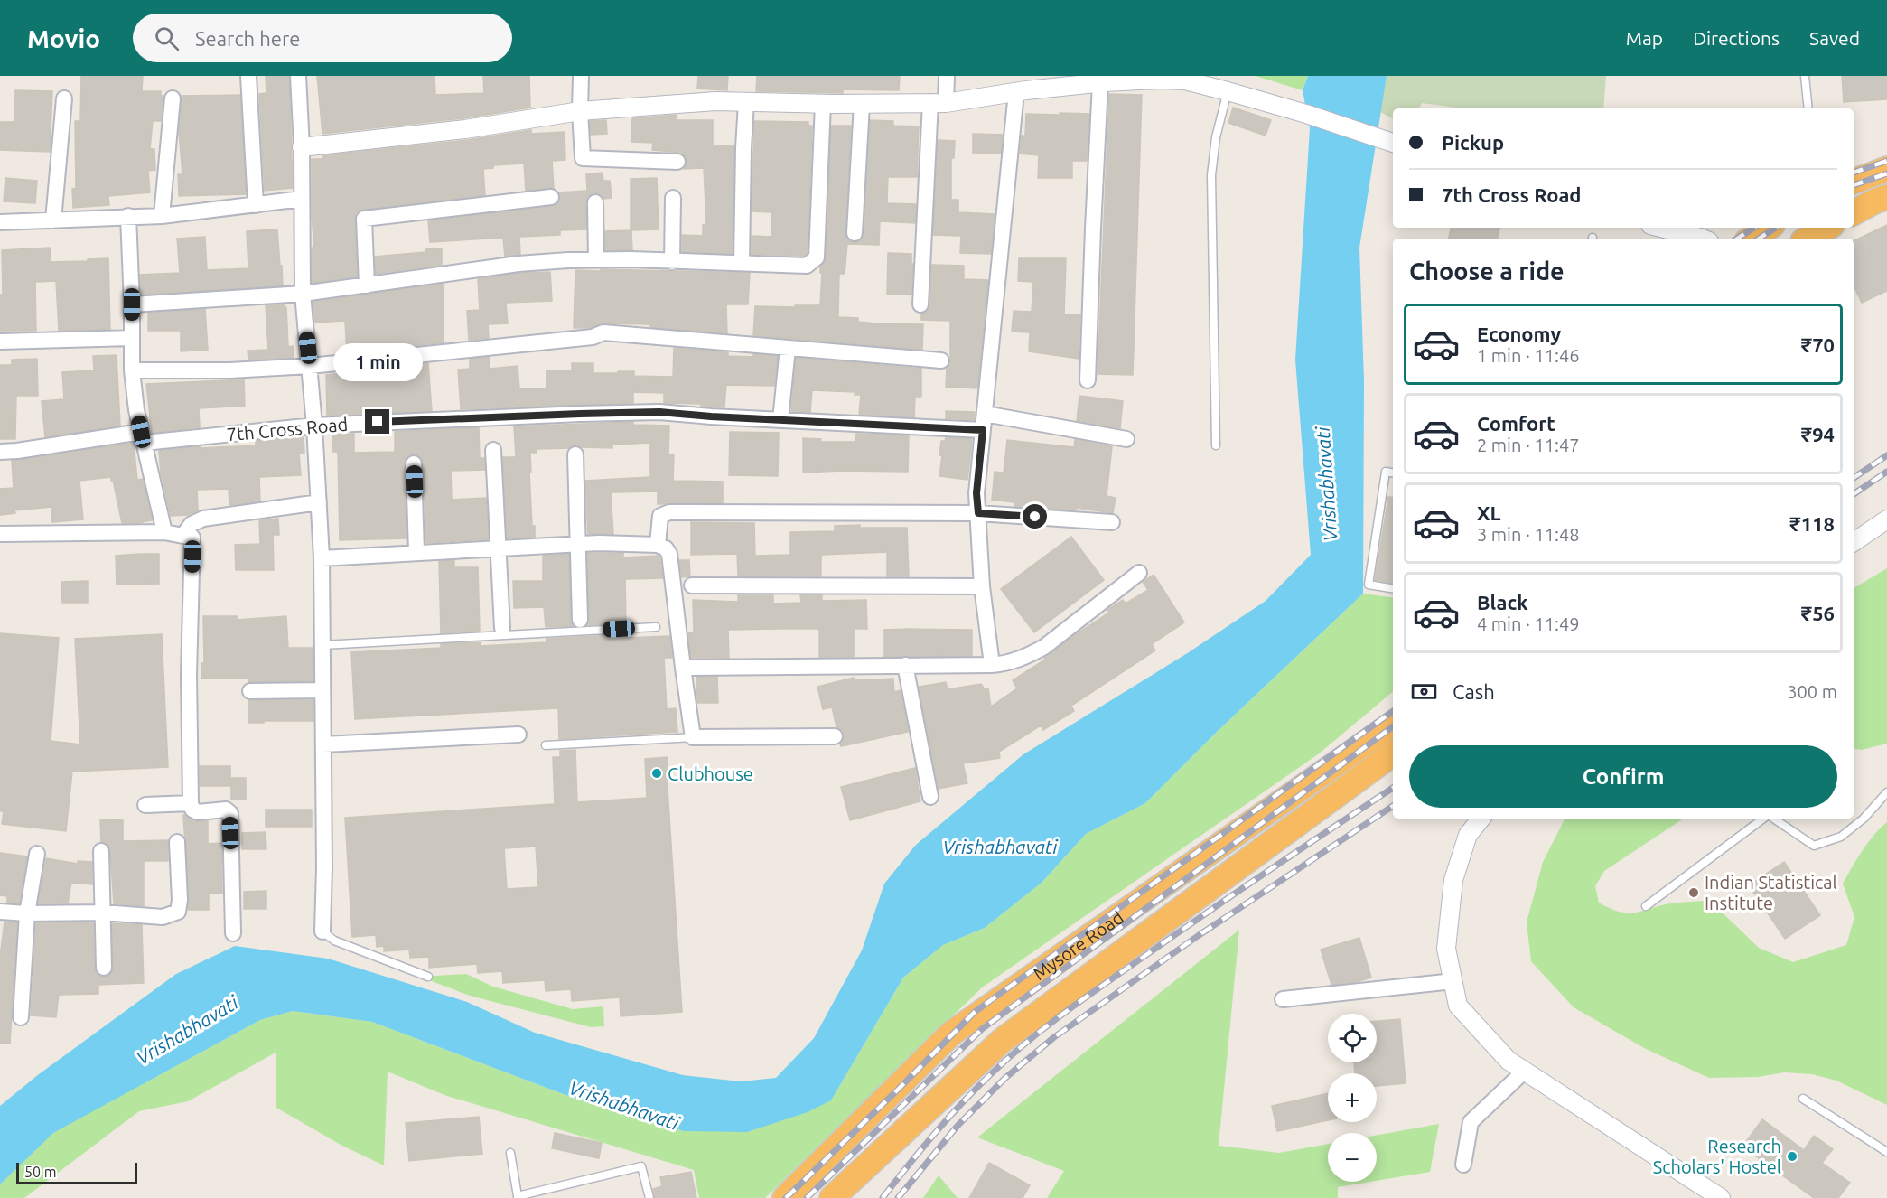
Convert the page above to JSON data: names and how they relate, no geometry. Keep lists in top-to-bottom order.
{
  "streets": {
    "highway": ["Mysore Road"],
    "street": ["7th Cross Road"]
  },
  "water": ["Vrishabhavati"],
  "places": ["Clubhouse", "Indian Statistical Institute", "Research Scholars' Hostel"],
  "scale_bar": "50 m",
  "page": {
    "header": "Movio",
    "search": "Search here",
    "nav": ["Map", "Directions", "Saved"],
    "banner": ["Pickup", "7th Cross Road"],
    "heading": "Choose a ride",
    "list": [
      {
        "name": "Economy",
        "note": "1 min · 11:46",
        "value": "₹70"
      },
      {
        "name": "Comfort",
        "note": "2 min · 11:47",
        "value": "₹94"
      },
      {
        "name": "XL",
        "note": "3 min · 11:48",
        "value": "₹118"
      },
      {
        "name": "Black",
        "note": "4 min · 11:49",
        "value": "₹56"
      }
    ],
    "bubble": "1 min",
    "pay": ["Cash", "300 m"],
    "buttons": "Confirm",
    "map_buttons": ["+", "−"],
    "scale": "50 m"
  }
}
